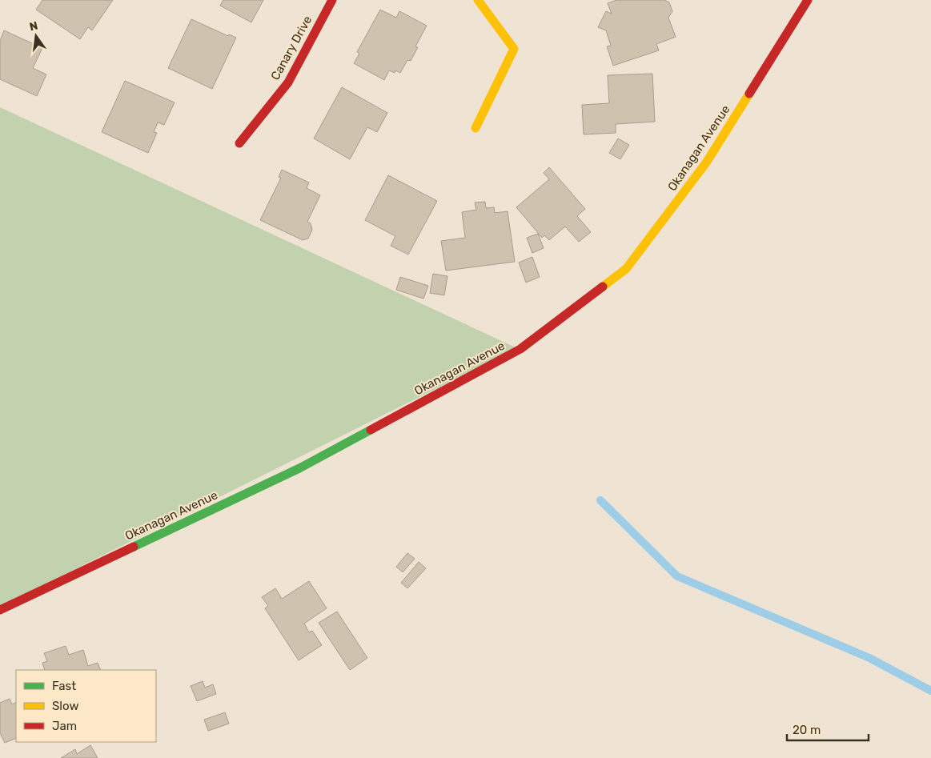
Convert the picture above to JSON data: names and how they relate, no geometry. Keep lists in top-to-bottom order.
{
  "streets": {
    "street": ["Canary Drive", "Okanagan Avenue"]
  },
  "legend": ["Fast", "Slow", "Jam"],
  "scale_bar": "20 m",
  "north": "top"
}
